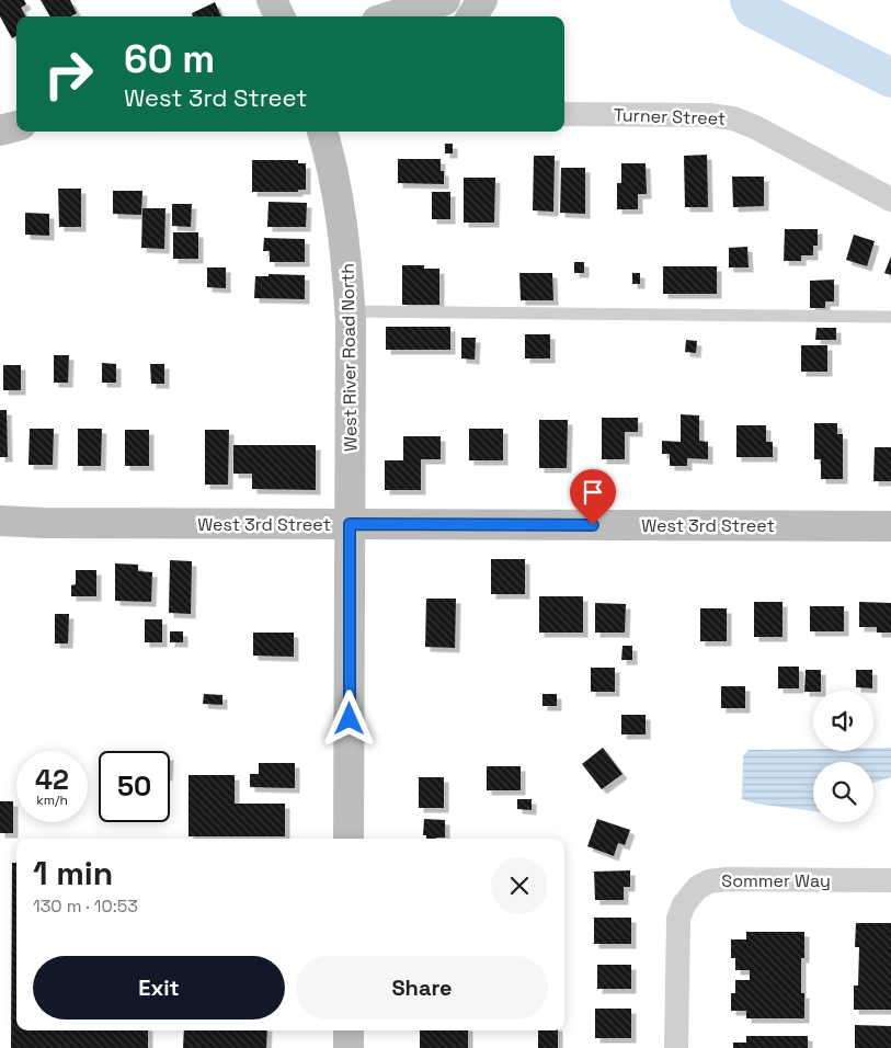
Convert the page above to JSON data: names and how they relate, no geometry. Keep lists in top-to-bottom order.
{
  "streets": {
    "main road": ["West River Road North", "West 3rd Street"],
    "street": ["Turner Street", "Sommer Way"]
  },
  "crossings": [
    ["West River Road North", "West 3rd Street"]
  ],
  "page": {
    "turn": ["60 m", "West 3rd Street"],
    "speed": "42 km/h",
    "limit": "50",
    "heading": ["1 min", "130 m · 10:53"],
    "buttons": ["Exit", "Share"]
  }
}
